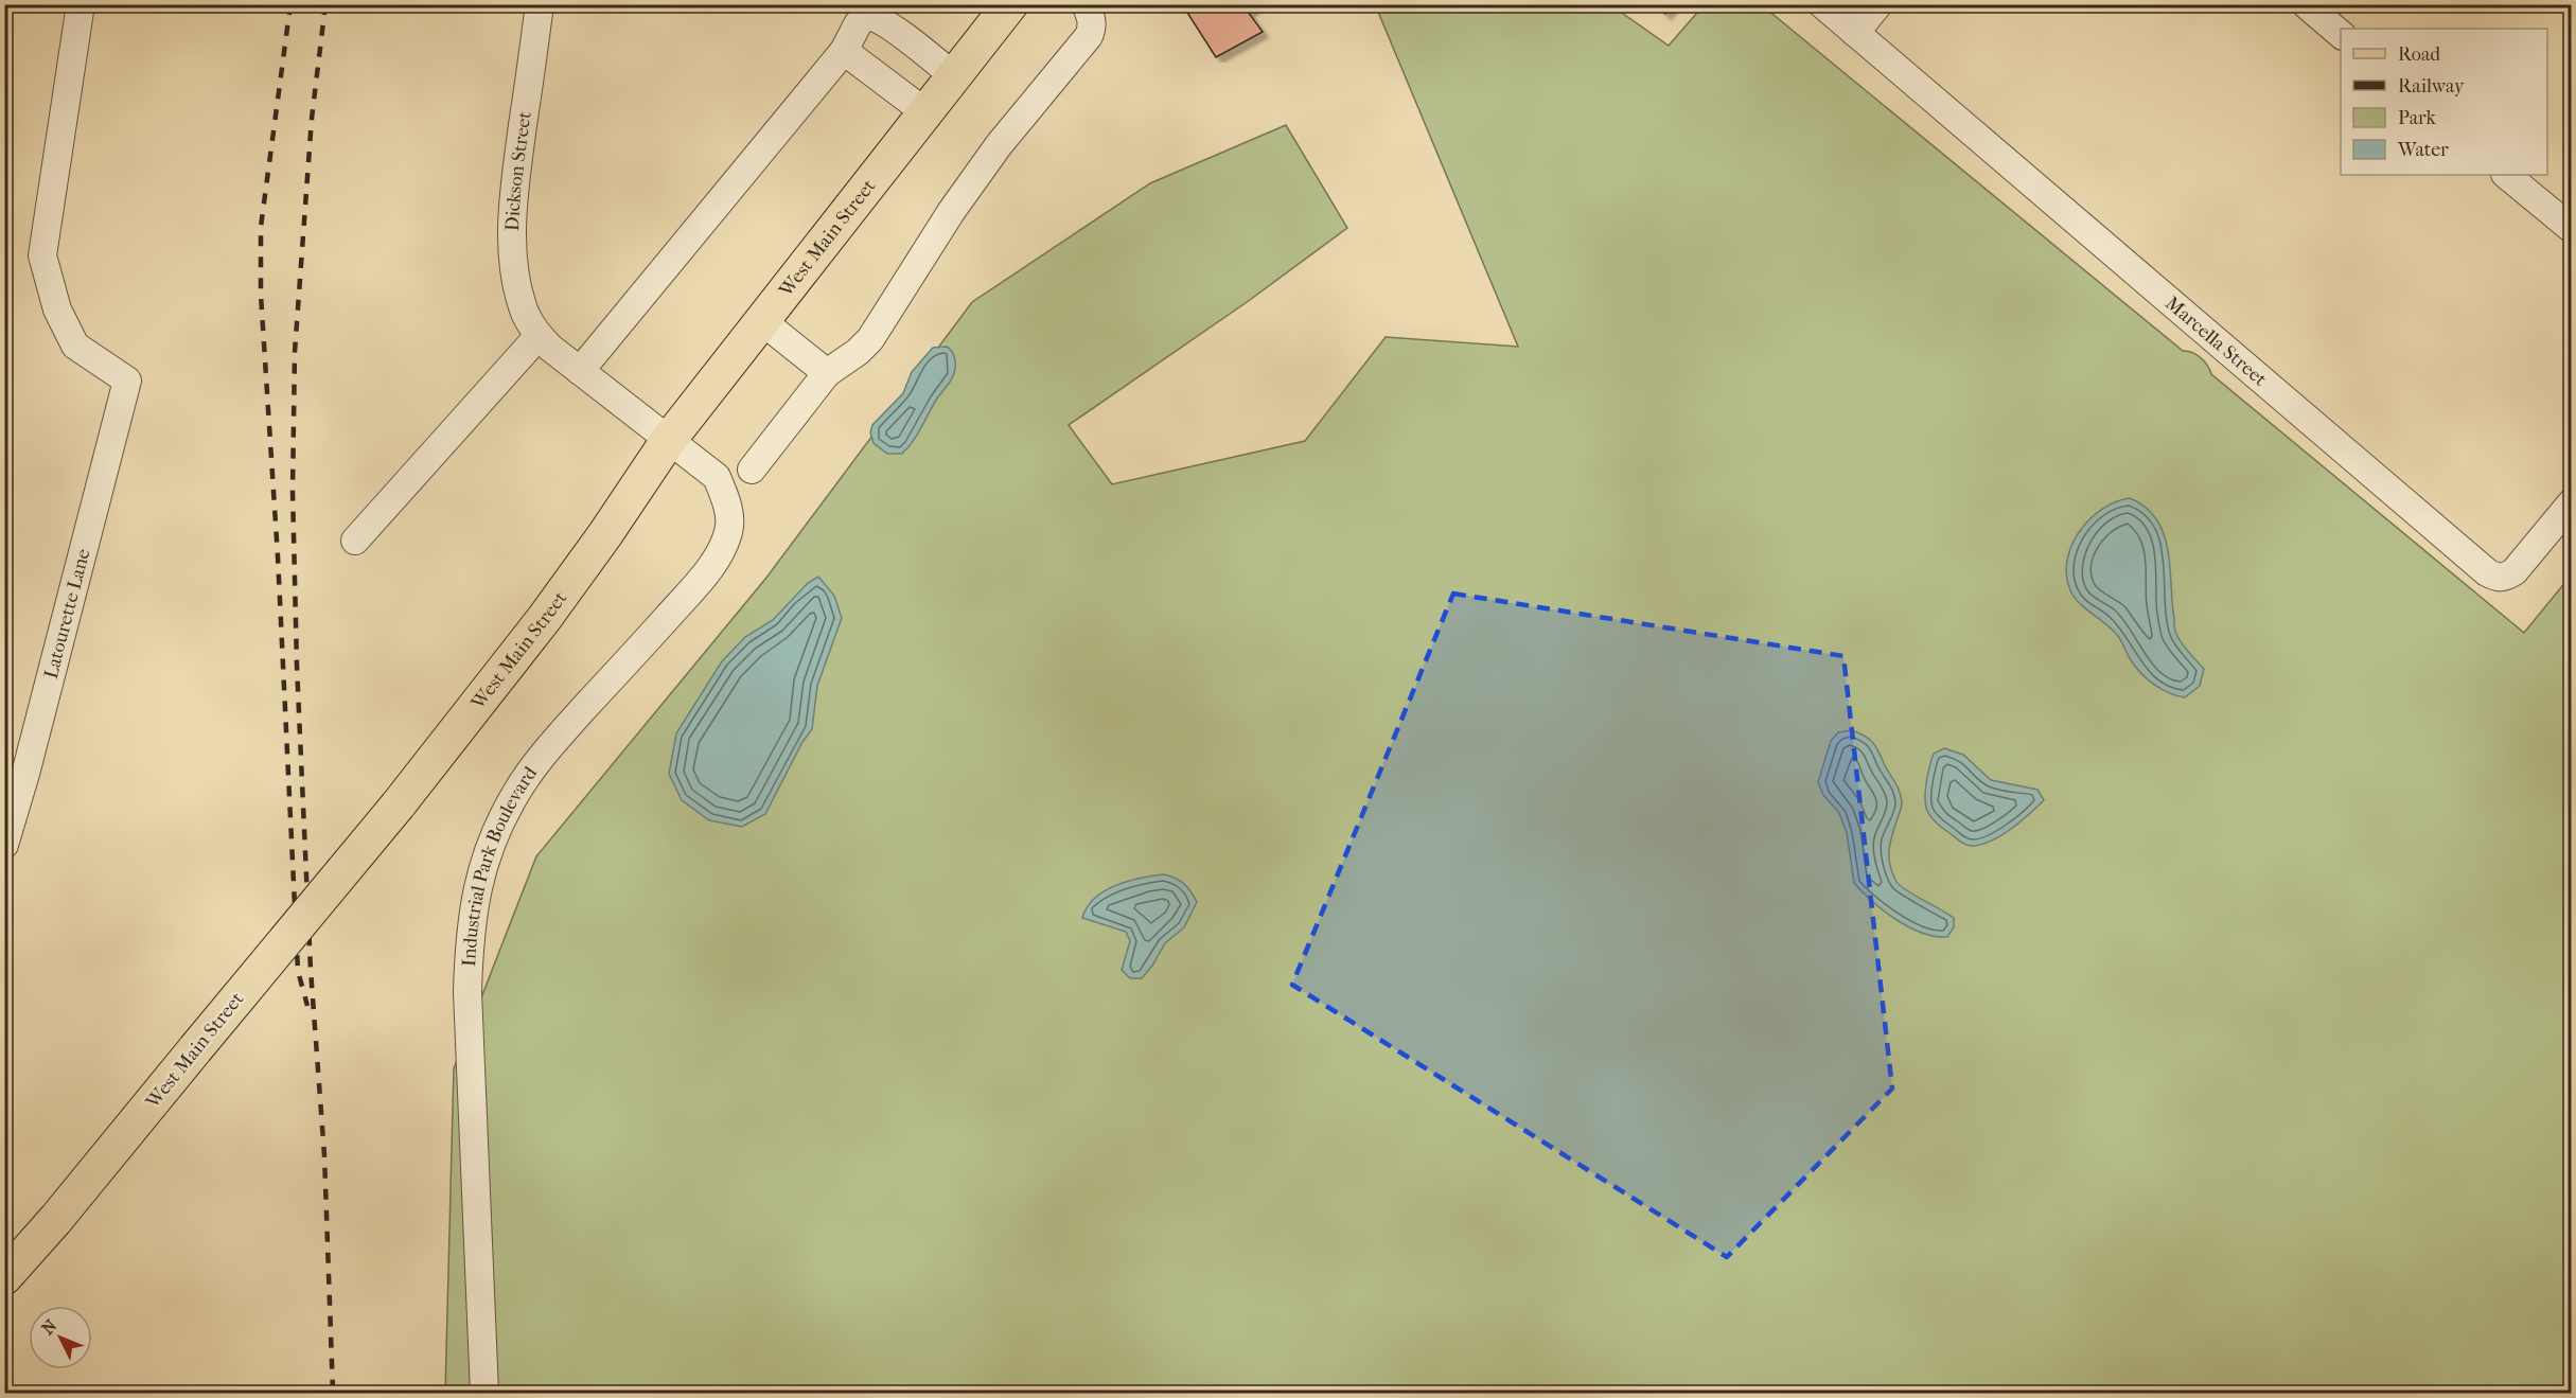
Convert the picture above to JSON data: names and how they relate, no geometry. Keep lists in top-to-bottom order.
{
  "streets": {
    "main road": ["West Main Street"],
    "street": [
      "Dickson Street",
      "Marcella Street",
      "Latourette Lane",
      "Industrial Park Boulevard"
    ]
  },
  "crossings": [
    ["Dickson Street", "West Main Street"],
    ["Dickson Street", "Industrial Park Boulevard"],
    ["West Main Street", "Industrial Park Boulevard"]
  ],
  "legend": [
    "Road",
    "Railway",
    "Park",
    "Water"
  ],
  "north": "top left"
}
